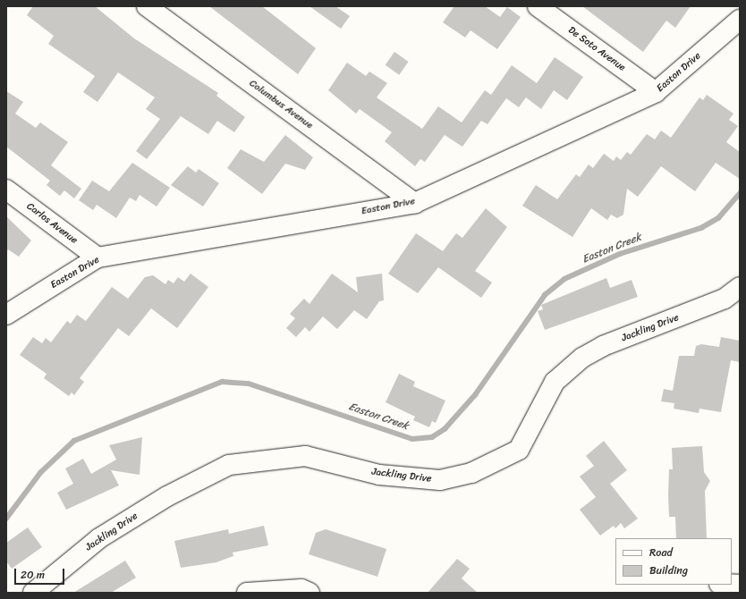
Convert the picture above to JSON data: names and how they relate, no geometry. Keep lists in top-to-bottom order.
{
  "streets": {
    "street": [
      "De Soto Avenue",
      "Easton Drive",
      "Columbus Avenue",
      "Carlos Avenue",
      "Jackling Drive"
    ]
  },
  "crossings": [
    ["De Soto Avenue", "Easton Drive"],
    ["Easton Drive", "Columbus Avenue"],
    ["Easton Drive", "Carlos Avenue"]
  ],
  "water": ["Easton Creek"],
  "legend": ["Road", "Building"],
  "scale_bar": "20 m"
}
